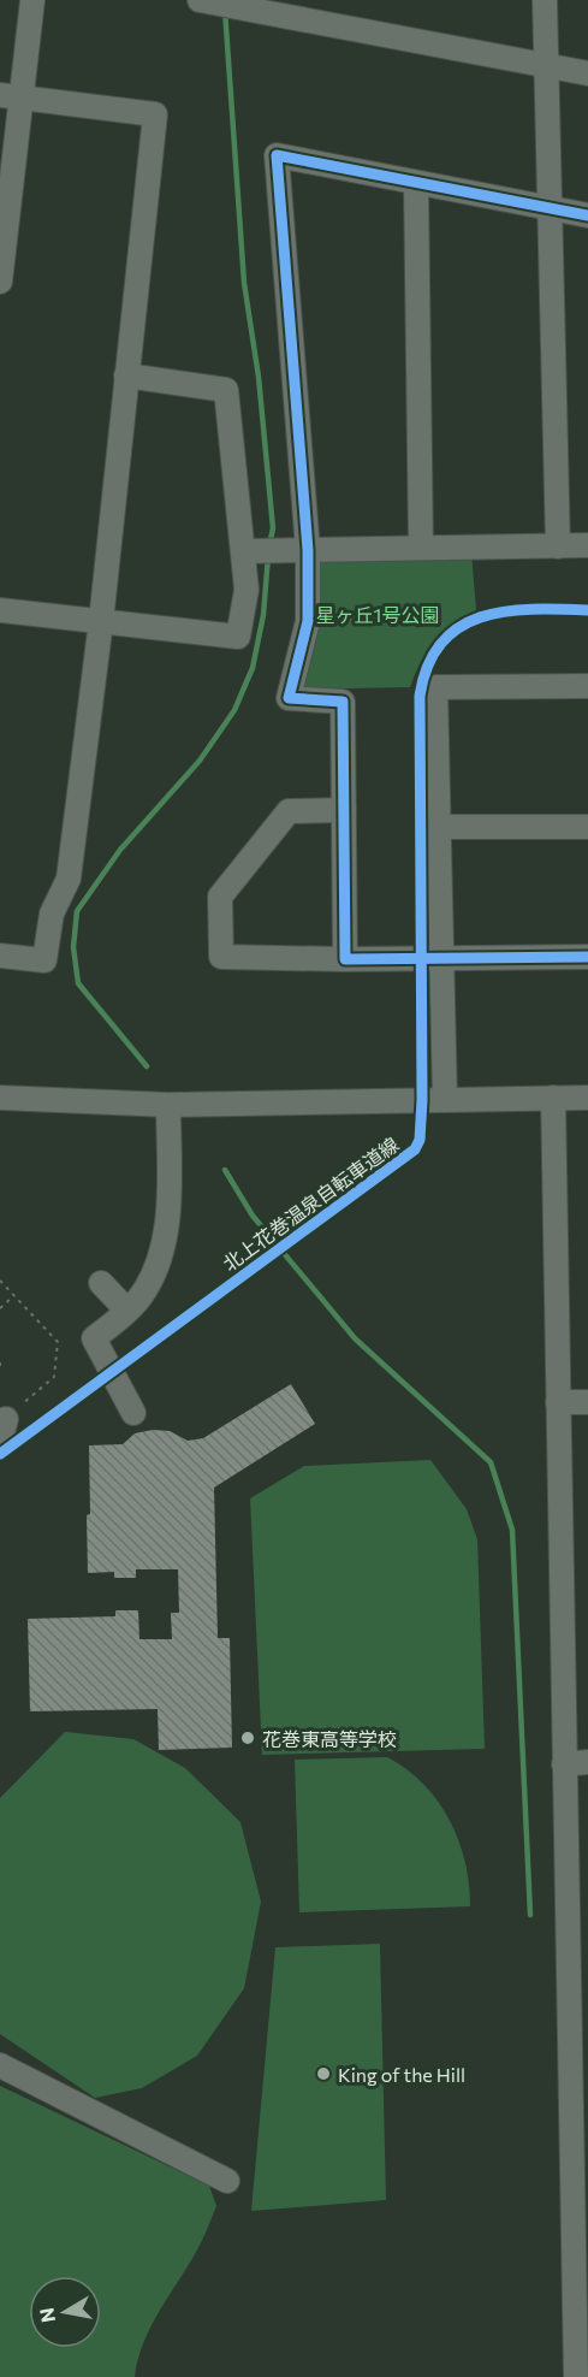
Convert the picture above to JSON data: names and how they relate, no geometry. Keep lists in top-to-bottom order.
{
  "streets": {
    "cycle path": ["北上花巻温泉自転車道線"]
  },
  "parks": ["星ヶ丘1号公園"],
  "places": ["花巻東高等学校", "King of the Hill"],
  "north": "left"
}
